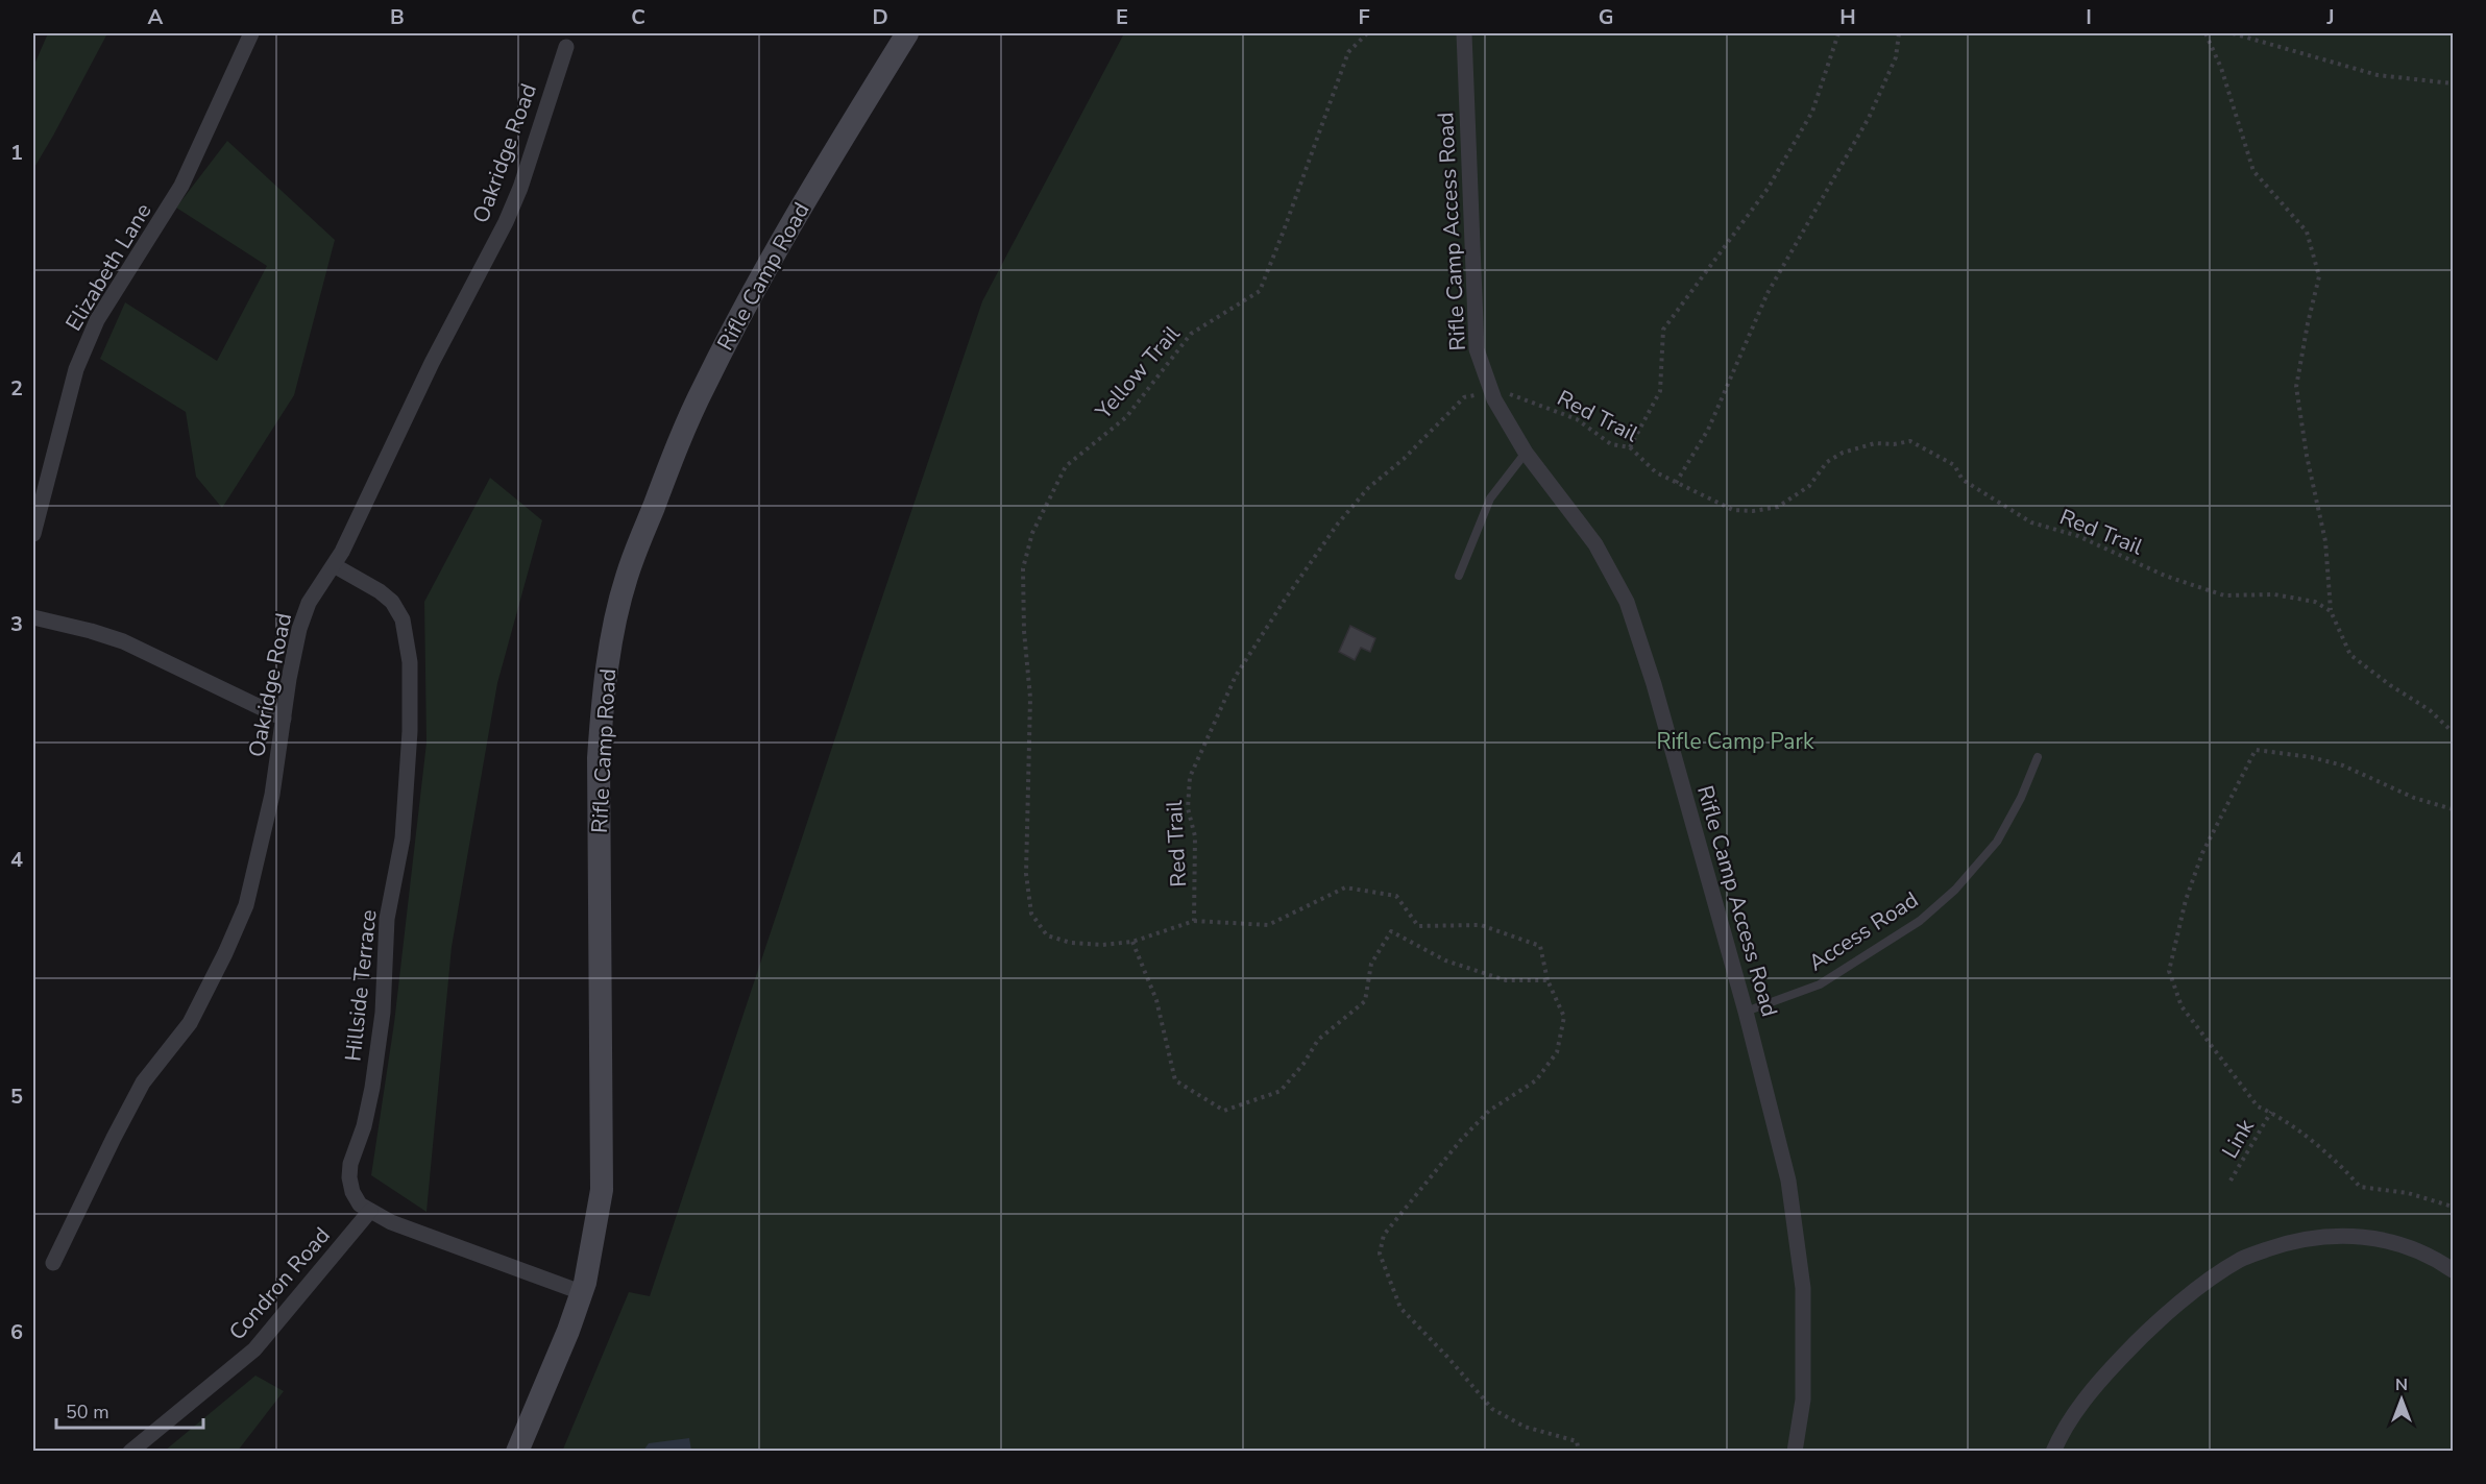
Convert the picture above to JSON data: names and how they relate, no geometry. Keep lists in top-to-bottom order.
{
  "streets": {
    "street": [
      "Oakridge Road",
      "Rifle Camp Access Road",
      "Elizabeth Lane",
      "Rifle Camp Road",
      "Hillside Terrace",
      "Condron Road"
    ],
    "lane": ["Access Road"],
    "path": ["Yellow Trail", "Red Trail", "Link"]
  },
  "crossings": [
    ["Oakridge Road", "Hillside Terrace"],
    ["Rifle Camp Access Road", "Red Trail"],
    ["Rifle Camp Access Road", "Access Road"],
    ["Rifle Camp Road", "Hillside Terrace"],
    ["Hillside Terrace", "Condron Road"]
  ],
  "parks": ["Rifle Camp Park"],
  "scale_bar": "50 m",
  "north": "top",
  "grid": {
    "columns": [
      "A",
      "B",
      "C",
      "D",
      "E",
      "F",
      "G",
      "H",
      "I",
      "J"
    ],
    "rows": [
      "1",
      "2",
      "3",
      "4",
      "5",
      "6"
    ]
  }
}
